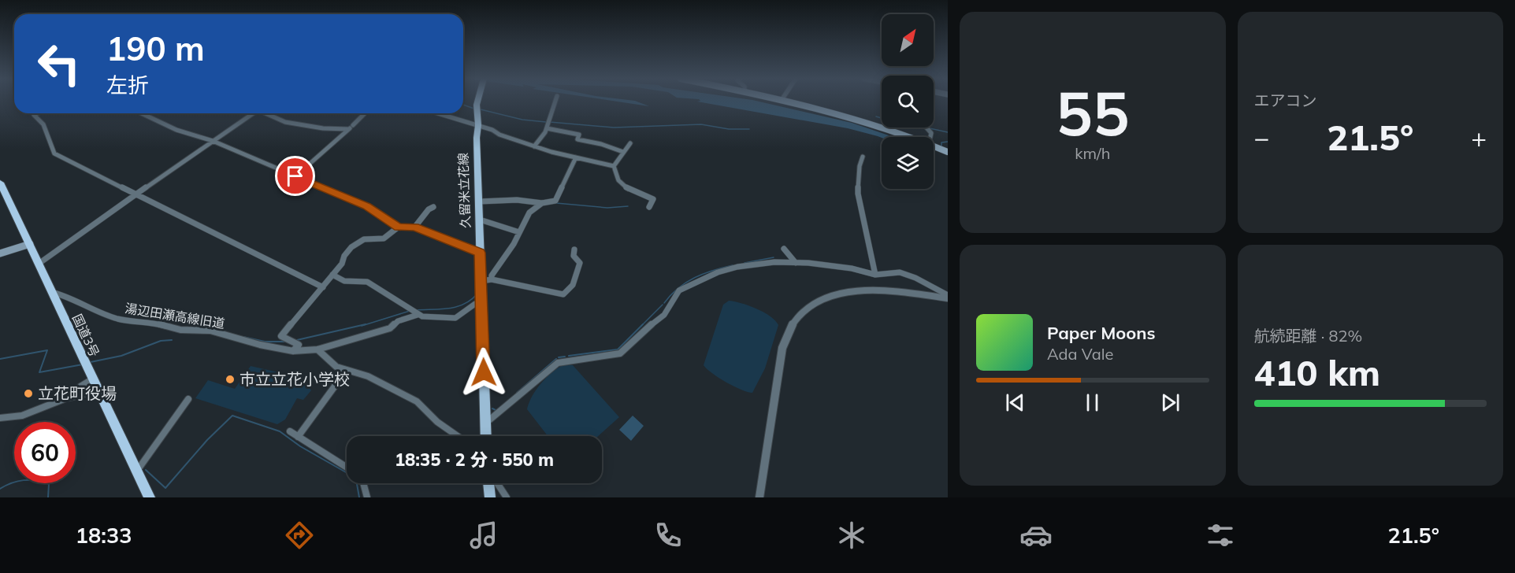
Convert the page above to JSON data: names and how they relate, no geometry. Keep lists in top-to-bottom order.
{
  "streets": {
    "highway": ["国道3号"],
    "main road": ["久留米立花線"],
    "street": ["湯辺田瀬高線旧道"]
  },
  "crossings": [
    ["湯辺田瀬高線旧道", "国道3号"]
  ],
  "places": ["市立立花小学校", "立花町役場"],
  "north": "top right",
  "page": {
    "tile": [
      ["55", "km/h"],
      "エアコン",
      ["航続距離 · 82%", "410 km"]
    ],
    "turn": ["190 m", "左折"],
    "heat": ["−", "21.5°", "+"],
    "song": ["Paper Moons", "Ada Vale"],
    "limit": "60",
    "trip": "18:35 · 2 分 · 550 m",
    "tabs": ["18:33", "21.5°"]
  }
}
